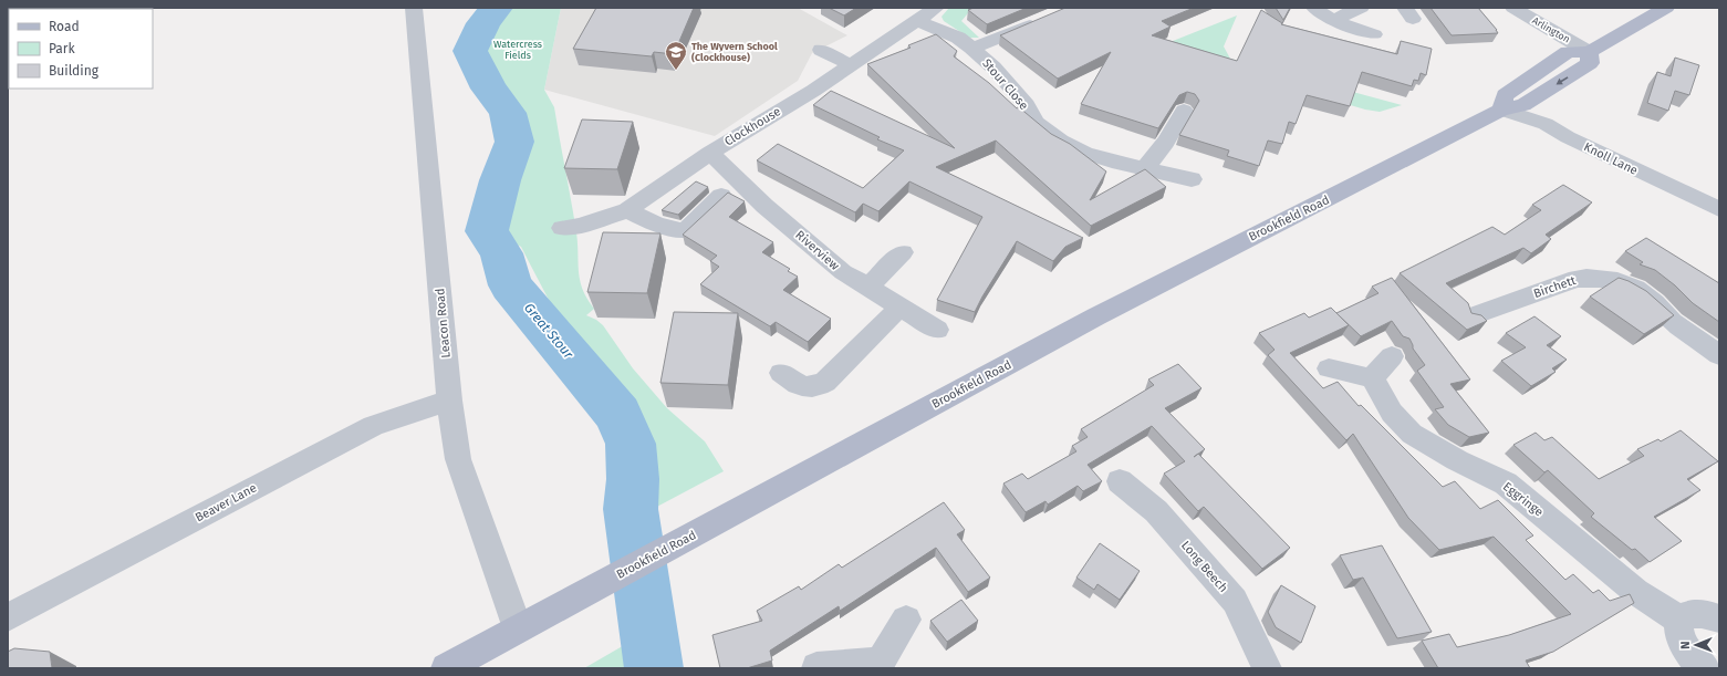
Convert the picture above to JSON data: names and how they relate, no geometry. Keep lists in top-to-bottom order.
{
  "streets": {
    "main road": ["Brookfield Road"],
    "street": [
      "Arlington",
      "Stour Close",
      "Clockhouse",
      "Knoll Lane",
      "Riverview",
      "Birchett",
      "Leacon Road",
      "Eggringe",
      "Beaver Lane",
      "Long Beech"
    ]
  },
  "crossings": [
    ["Arlington", "Brookfield Road"],
    ["Stour Close", "Clockhouse"],
    ["Clockhouse", "Riverview"],
    ["Knoll Lane", "Brookfield Road"],
    ["Brookfield Road", "Leacon Road"],
    ["Leacon Road", "Beaver Lane"]
  ],
  "water": ["Great Stour"],
  "parks": ["Watercress Fields"],
  "places": {
    "school or university": ["The Wyvern School (Clockhouse)"]
  },
  "legend": ["Road", "Park", "Building"],
  "north": "left"
}
